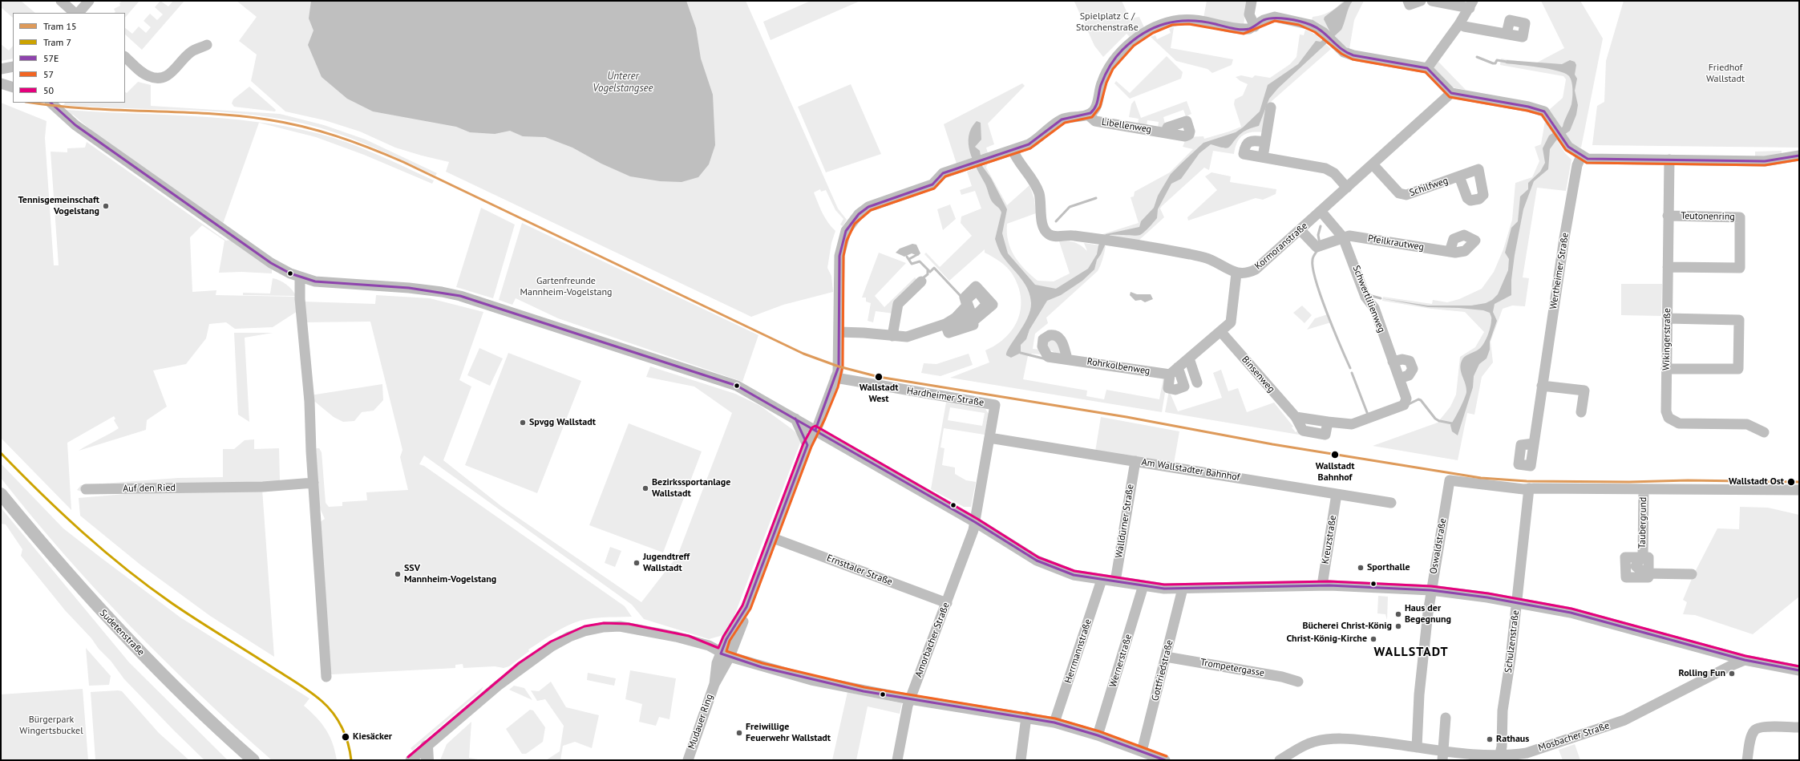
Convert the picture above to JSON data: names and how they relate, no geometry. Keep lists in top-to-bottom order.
{
  "streets": {
    "main road": ["Sudetenstraße"],
    "street": [
      "Libellenweg",
      "Schilfweg",
      "Teutonenring",
      "Pfeilkrautweg",
      "Kormoranstraße",
      "Wertheimer Straße",
      "Schwertlilienweg",
      "Wikingerstraße",
      "Rohrkolbenweg",
      "Binsenweg",
      "Hardheimer Straße",
      "Am Wallstadter Bahnhof",
      "Auf den Ried",
      "Walldürner Straße",
      "Taubergrund",
      "Kreuzstraße",
      "Oswaldstraße",
      "Ernsttaler Straße",
      "Amorbacher Straße",
      "Schulzenstraße",
      "Herrmannstraße",
      "Wernerstraße",
      "Trompetergasse",
      "Gottfriedstraße",
      "Mudauer Ring",
      "Mosbacher Straße"
    ]
  },
  "crossings": [
    ["Libellenweg", "Mudauer Ring"],
    ["Schilfweg", "Kormoranstraße"],
    ["Teutonenring", "Wikingerstraße"],
    ["Pfeilkrautweg", "Schwertlilienweg"],
    ["Kormoranstraße", "Schwertlilienweg"],
    ["Schwertlilienweg", "Binsenweg"],
    ["Hardheimer Straße", "Am Wallstadter Bahnhof"],
    ["Hardheimer Straße", "Amorbacher Straße"],
    ["Hardheimer Straße", "Mudauer Ring"],
    ["Am Wallstadter Bahnhof", "Walldürner Straße"],
    ["Am Wallstadter Bahnhof", "Kreuzstraße"],
    ["Oswaldstraße", "Schulzenstraße"],
    ["Oswaldstraße", "Mosbacher Straße"],
    ["Ernsttaler Straße", "Amorbacher Straße"],
    ["Ernsttaler Straße", "Mudauer Ring"],
    ["Schulzenstraße", "Mosbacher Straße"],
    ["Trompetergasse", "Gottfriedstraße"]
  ],
  "districts": ["WALLSTADT"],
  "water": ["Unterer Vogelstangsee"],
  "parks": [
    "Spielplatz C / Storchenstraße",
    "Friedhof Wallstadt",
    "Gartenfreunde Mannheim-Vogelstang",
    "Bürgerpark Wingertsbuckel"
  ],
  "places": [
    "Tennisgemeinschaft Vogelstang",
    "Wallstadt West",
    "Spvgg Wallstadt",
    "Wallstadt Bahnhof",
    "Wallstadt Ost",
    "Bezirkssportanlage Wallstadt",
    "Jugendtreff Wallstadt",
    "Sporthalle",
    "SSV Mannheim-Vogelstang",
    "Haus der Begegnung",
    "Bücherei Christ-König",
    "Christ-König-Kirche",
    "Rolling Fun",
    "Freiwillige Feuerwehr Wallstadt",
    "Kiesäcker",
    "Rathaus"
  ],
  "lines": [
    "transit line 57E",
    "transit line 57",
    "tram line 15",
    "transit line 50",
    "tram line 7"
  ],
  "legend": [
    "Tram 15",
    "Tram 7",
    "57E",
    "57",
    "50"
  ]
}
